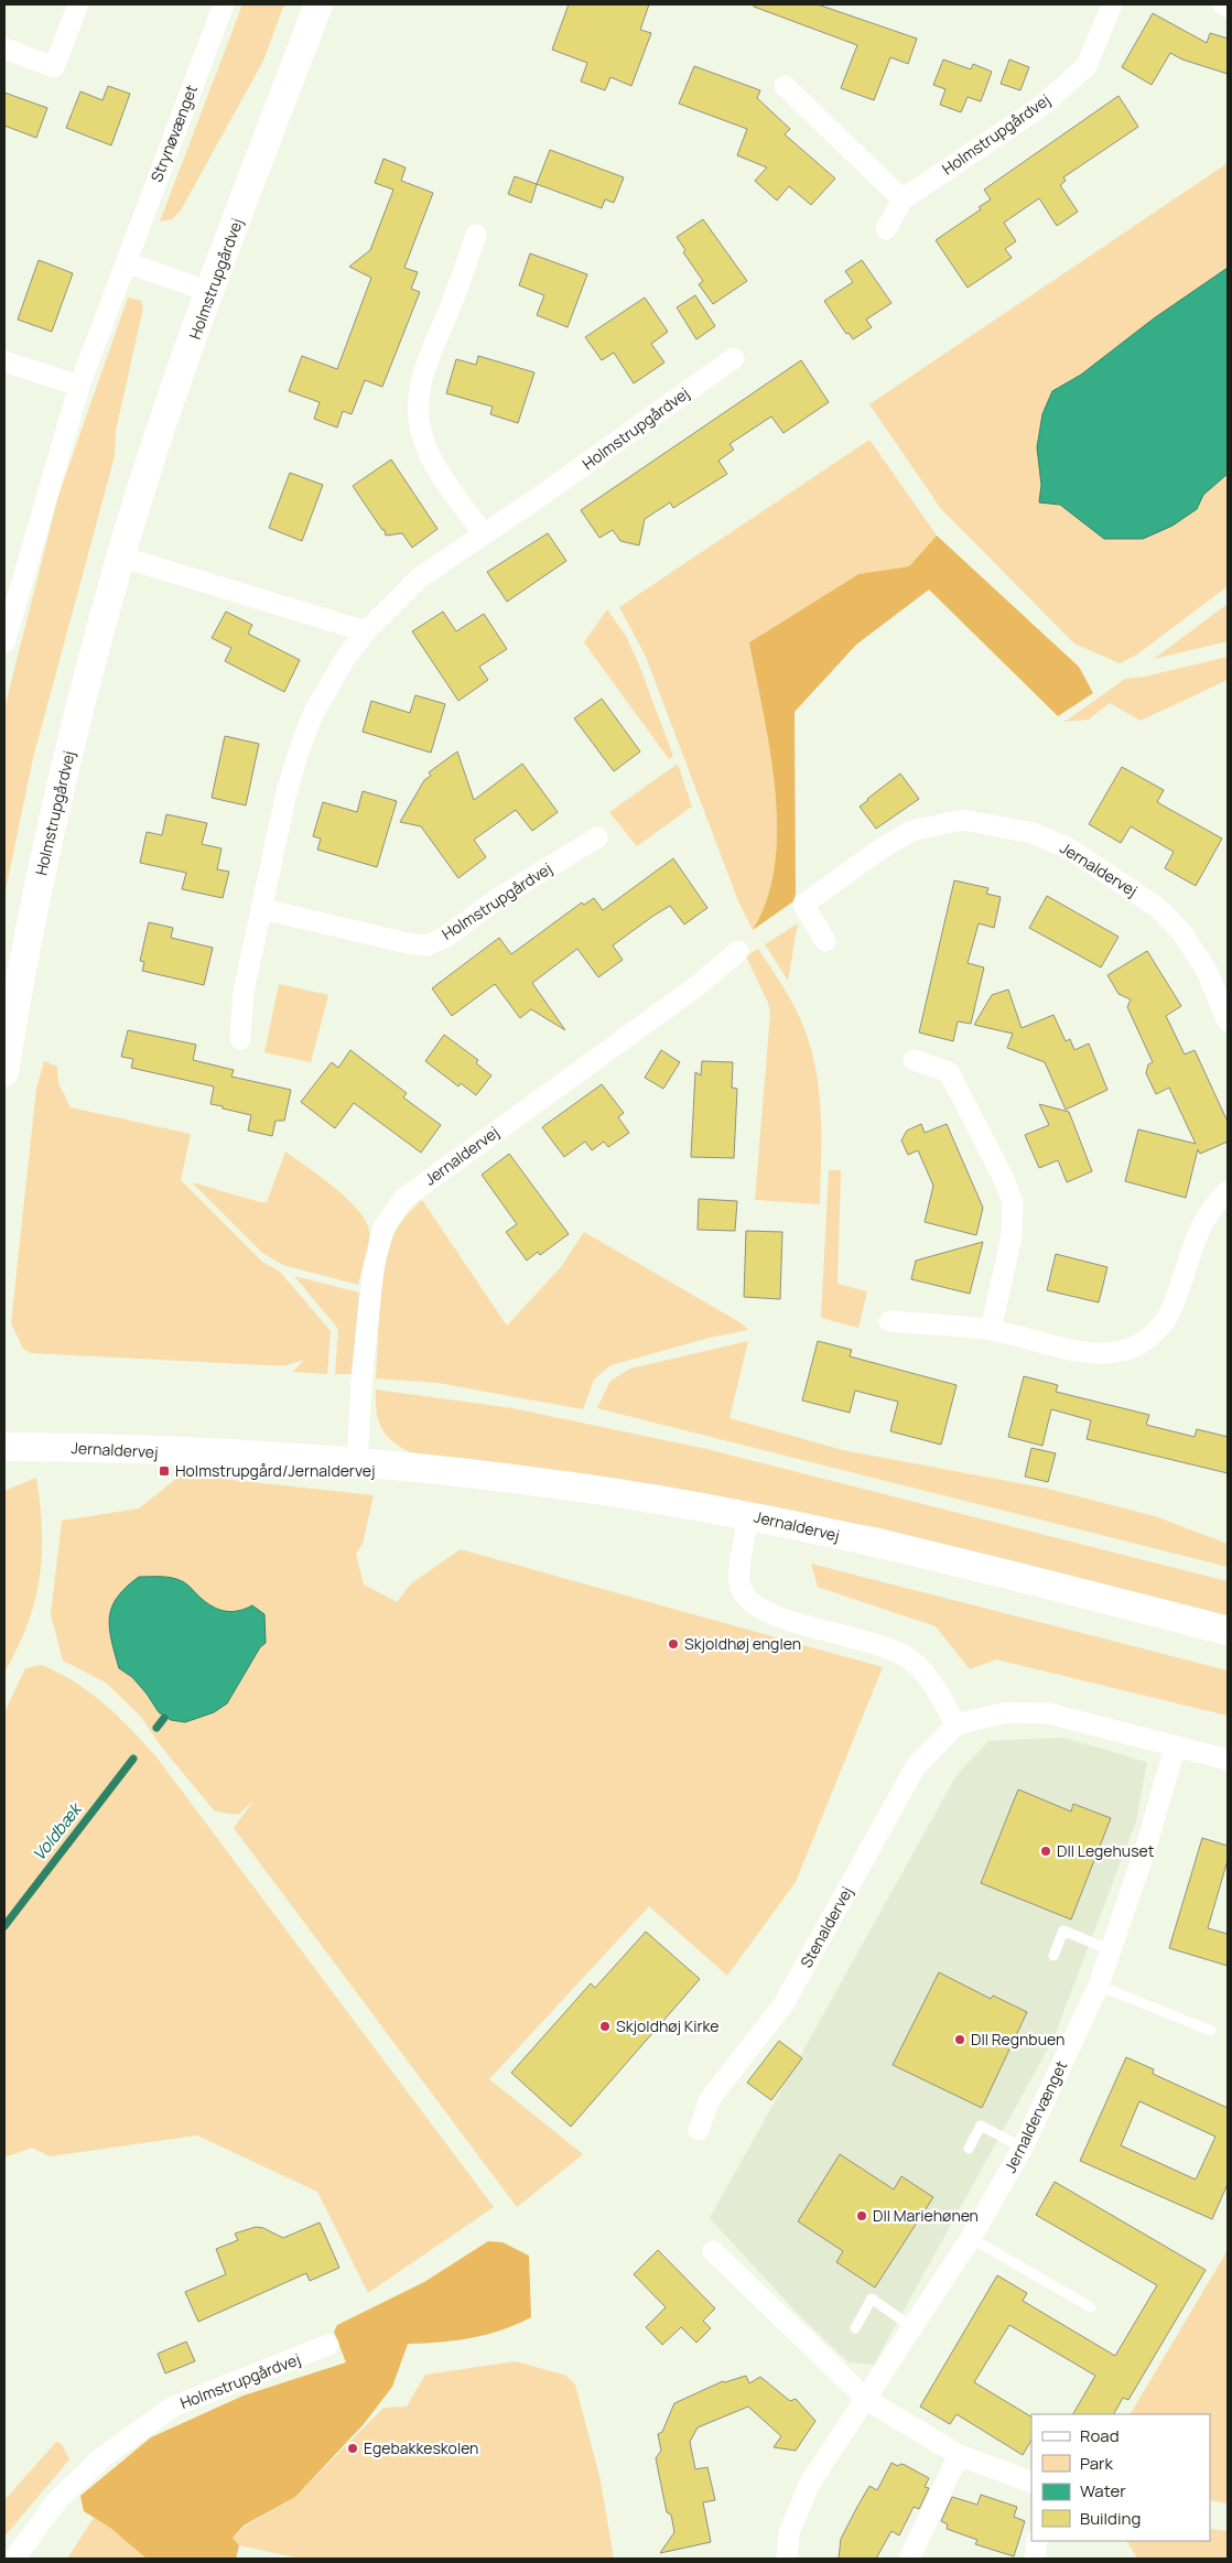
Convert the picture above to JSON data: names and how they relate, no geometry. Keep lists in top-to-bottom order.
{
  "streets": {
    "street": [
      "Strynøvænget",
      "Holmstrupgårdvej",
      "Jernaldervej",
      "Stenaldervej",
      "Jernaldervænget"
    ]
  },
  "water": ["Voldbæk"],
  "places": {
    "transit": ["Holmstrupgård/Jernaldervej"],
    "other": [
      "Skjoldhøj englen",
      "DII Legehuset",
      "Skjoldhøj Kirke",
      "DII Regnbuen",
      "DII Mariehønen",
      "Egebakkeskolen"
    ]
  },
  "legend": [
    "Road",
    "Park",
    "Water",
    "Building"
  ]
}
